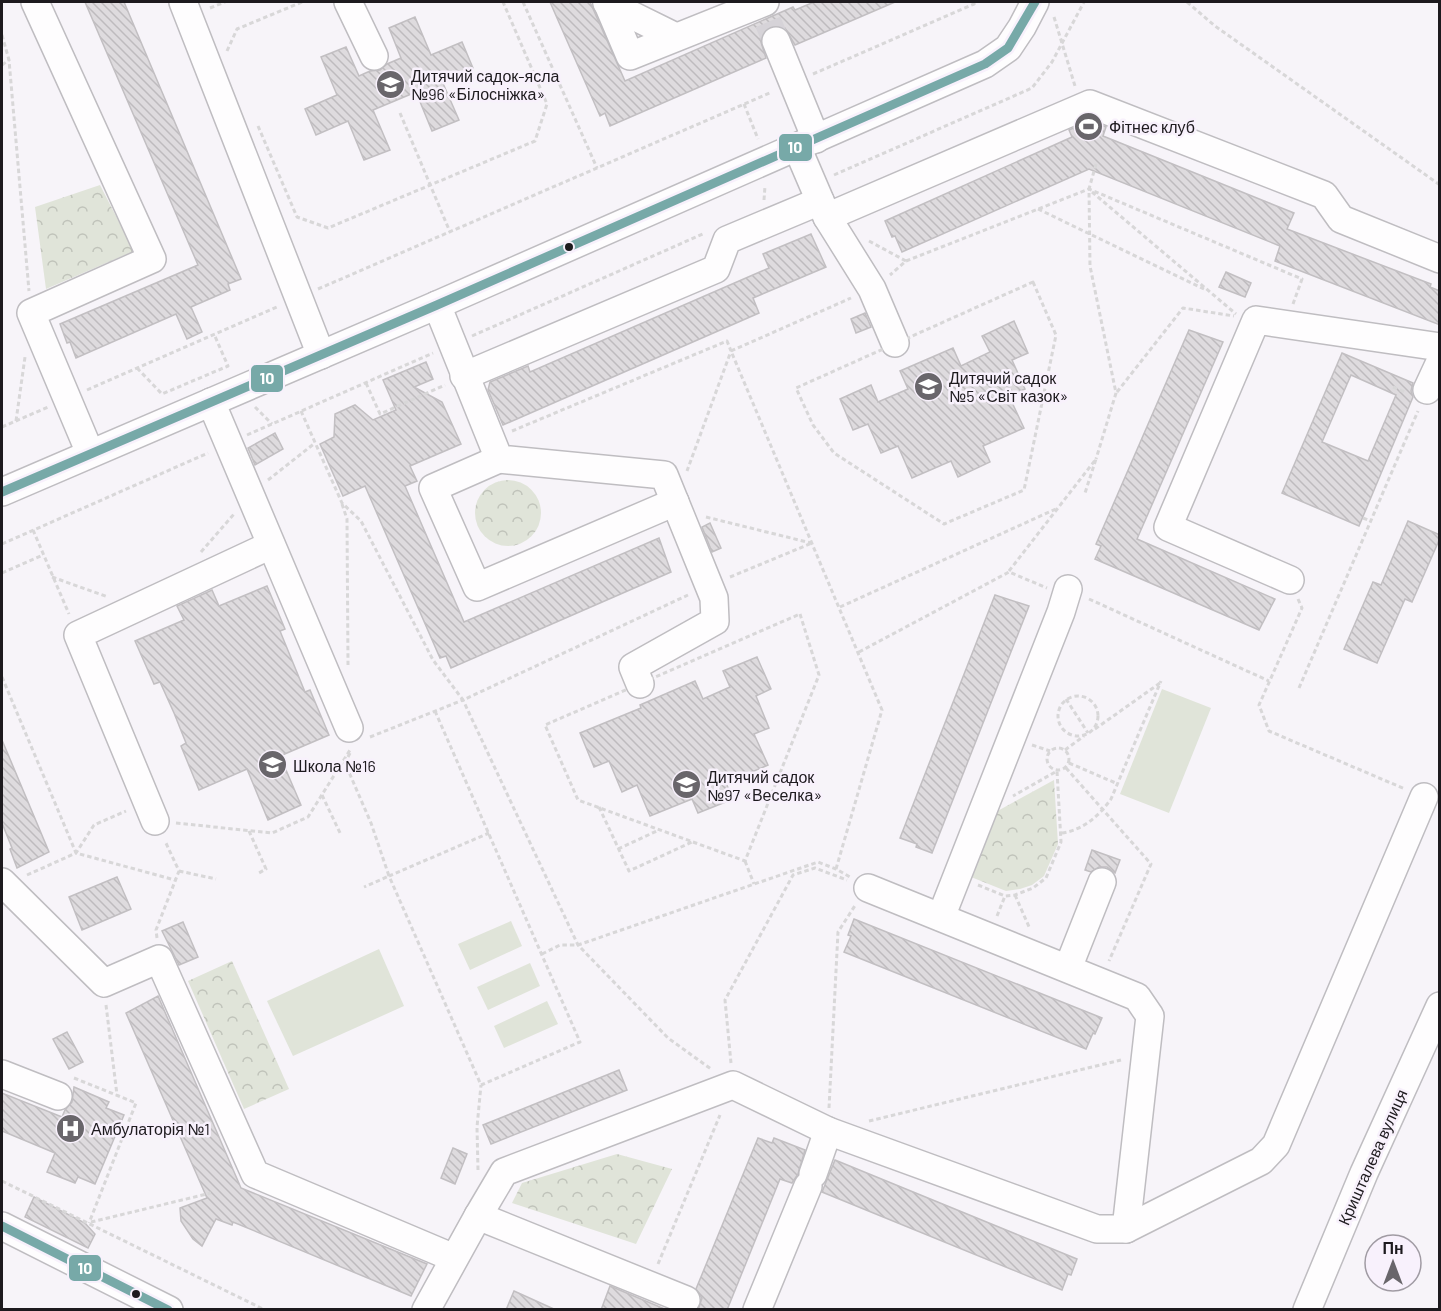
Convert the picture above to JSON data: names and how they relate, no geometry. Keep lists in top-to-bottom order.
{
  "streets": {
    "street": ["Кришталева вулиця"]
  },
  "places": {
    "school or university": [
      "Дитячий садок-ясла №96 «Білосніжка»",
      "Дитячий садок №5 «Світ казок»",
      "Школа №16",
      "Дитячий садок №97 «Веселка»"
    ],
    "sports": ["Фітнес клуб"],
    "hospital": ["Амбулаторія №1"]
  },
  "lines": ["transit line 10"],
  "north": "top"
}
